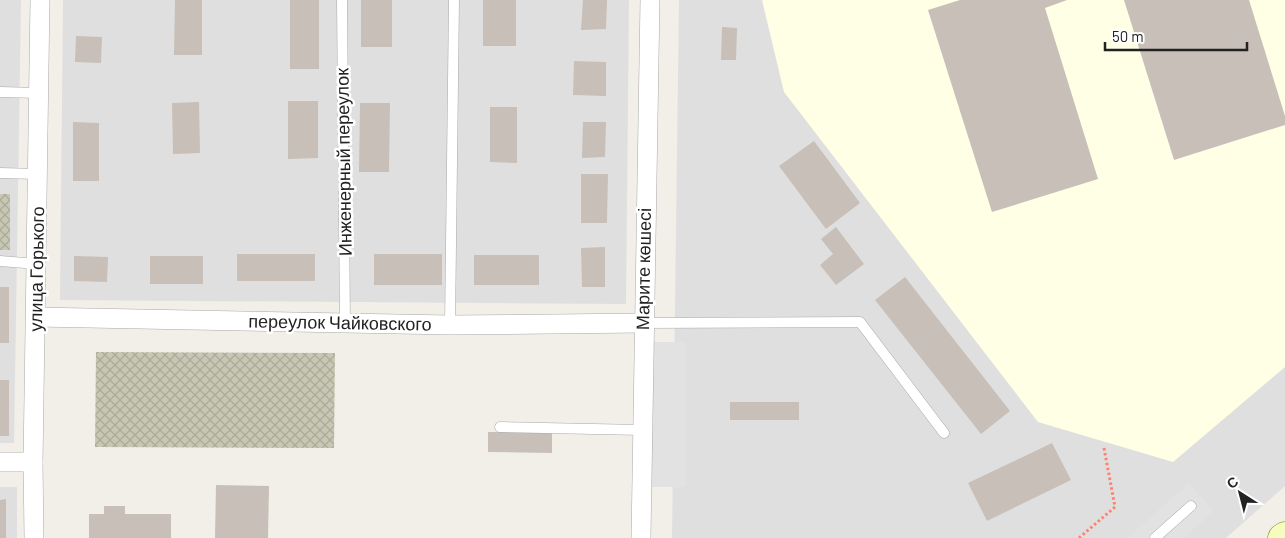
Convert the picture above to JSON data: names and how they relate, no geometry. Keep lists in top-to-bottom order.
{
  "streets": {
    "street": ["улица Горького", "Марите көшесі", "переулок Чайковского"],
    "lane": ["Инженерный переулок"]
  },
  "crossings": [
    ["Инженерный переулок", "переулок Чайковского"],
    ["улица Горького", "переулок Чайковского"],
    ["Марите көшесі", "переулок Чайковского"]
  ],
  "scale_bar": "50 m",
  "north": "top left"
}
